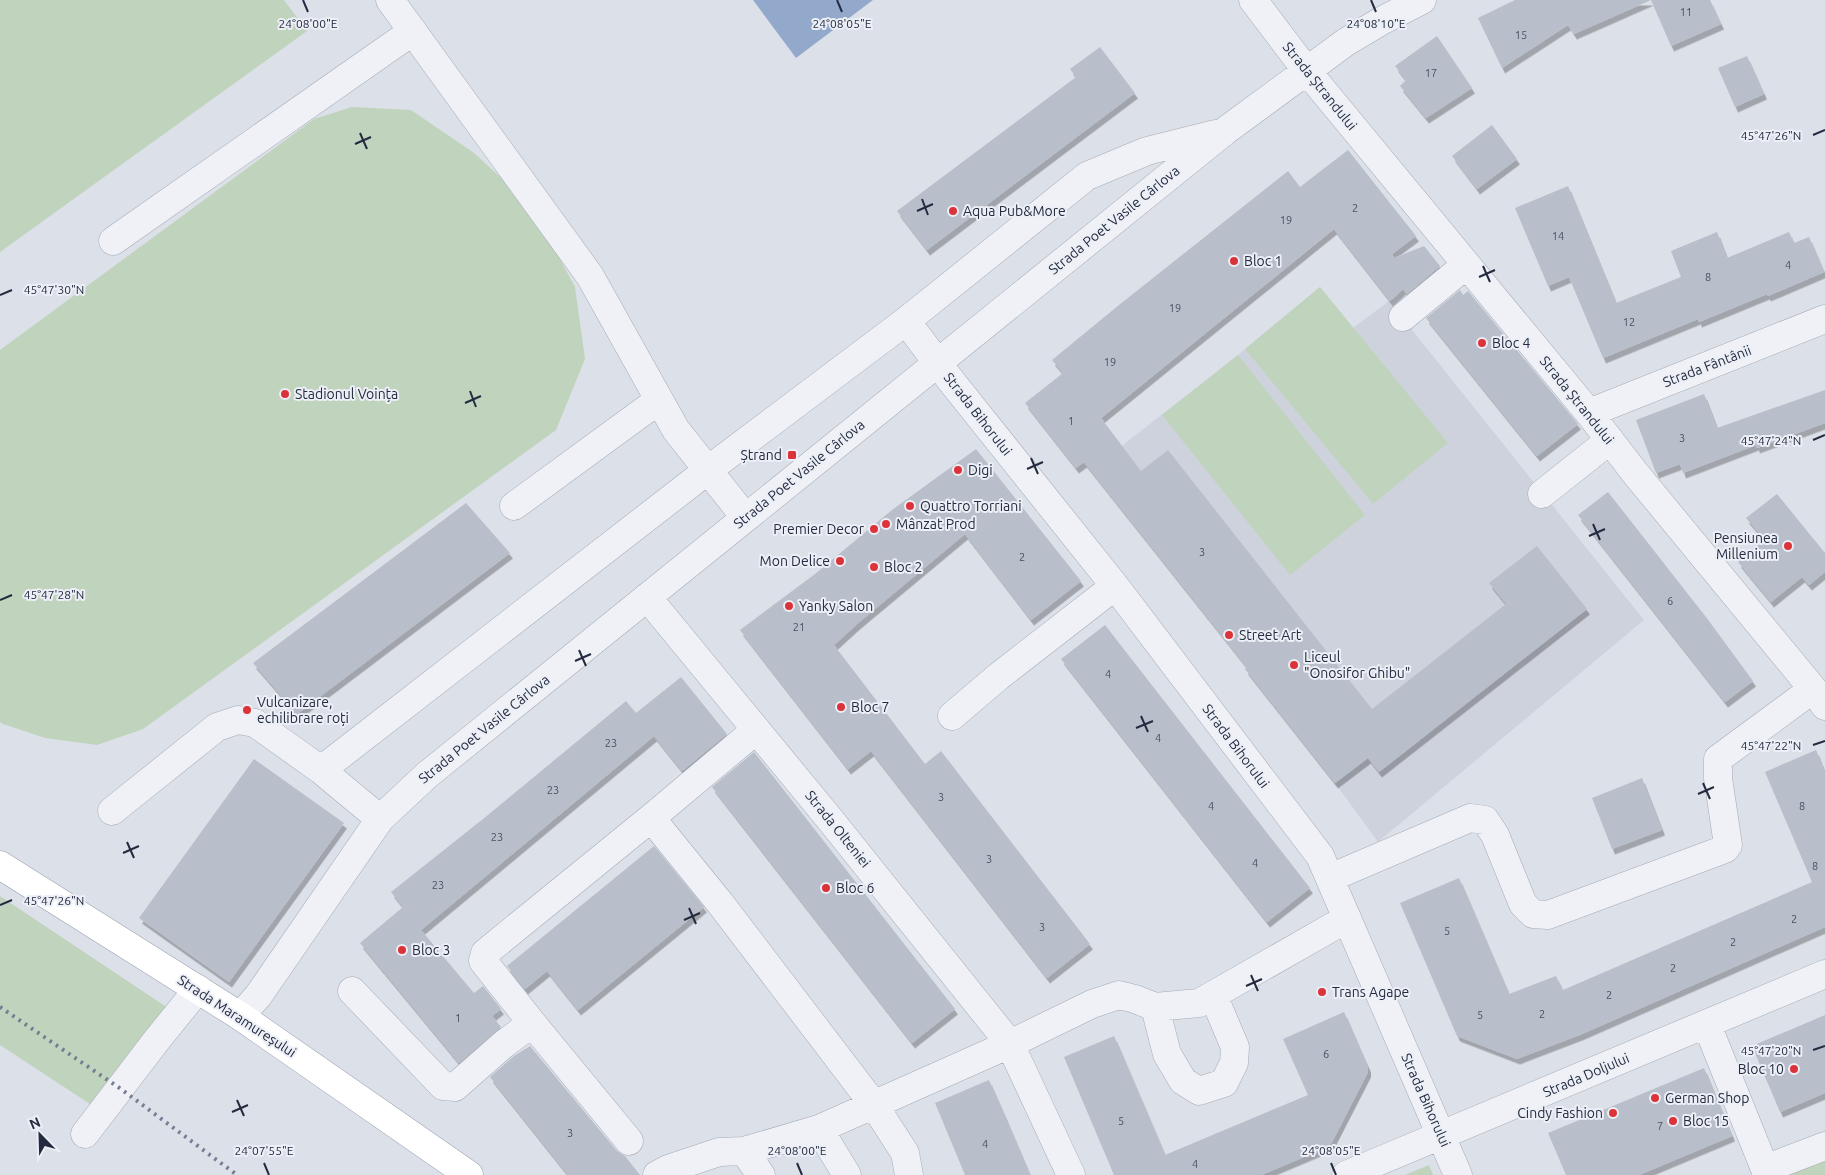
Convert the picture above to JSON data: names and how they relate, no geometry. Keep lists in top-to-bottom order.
{
  "streets": {
    "main road": ["Strada Maramureșului"],
    "street": [
      "Strada Ștrandului",
      "Strada Poet Vasile Cârlova",
      "Strada Fântânii",
      "Strada Bihorului",
      "Strada Olteniei",
      "Strada Doljului"
    ]
  },
  "crossings": [
    ["Strada Ștrandului", "Strada Poet Vasile Cârlova"],
    ["Strada Ștrandului", "Strada Fântânii"],
    ["Strada Poet Vasile Cârlova", "Strada Bihorului"],
    ["Strada Poet Vasile Cârlova", "Strada Olteniei"],
    ["Strada Poet Vasile Cârlova", "Strada Maramureșului"],
    ["Strada Bihorului", "Strada Doljului"]
  ],
  "places": {
    "other": [
      "Aqua Pub&More",
      "Bloc 1",
      "Bloc 4",
      "Stadionul Voința",
      "Digi",
      "Quattro Torriani",
      "Mânzat Prod",
      "Premier Decor",
      "Pensiunea Millenium",
      "Mon Delice",
      "Bloc 2",
      "Yanky Salon",
      "Street Art",
      "Liceul \"Onosifor Ghibu\"",
      "Bloc 7",
      "Vulcanizare, echilibrare roți",
      "Bloc 6",
      "Bloc 3",
      "Trans Agape",
      "Bloc 10",
      "German Shop",
      "Cindy Fashion",
      "Bloc 15"
    ],
    "transit": ["Ștrand"]
  },
  "house_numbers": [
    "11",
    "15",
    "17",
    "2",
    "19",
    "14",
    "4",
    "8",
    "19",
    "12",
    "19",
    "1",
    "3",
    "3",
    "2",
    "6",
    "21",
    "4",
    "4",
    "23",
    "23",
    "3",
    "4",
    "8",
    "23",
    "3",
    "4",
    "8",
    "23",
    "2",
    "3",
    "5",
    "2",
    "2",
    "2",
    "2",
    "5",
    "1",
    "6",
    "5",
    "7",
    "3",
    "4",
    "4"
  ],
  "north": "top left",
  "coordinates": [
    "24°08'00\"E",
    "24°08'05\"E",
    "24°08'10\"E",
    "45°47'26\"N",
    "45°47'30\"N",
    "45°47'24\"N",
    "45°47'28\"N",
    "45°47'22\"N",
    "45°47'20\"N",
    "24°07'55\"E"
  ]
}
